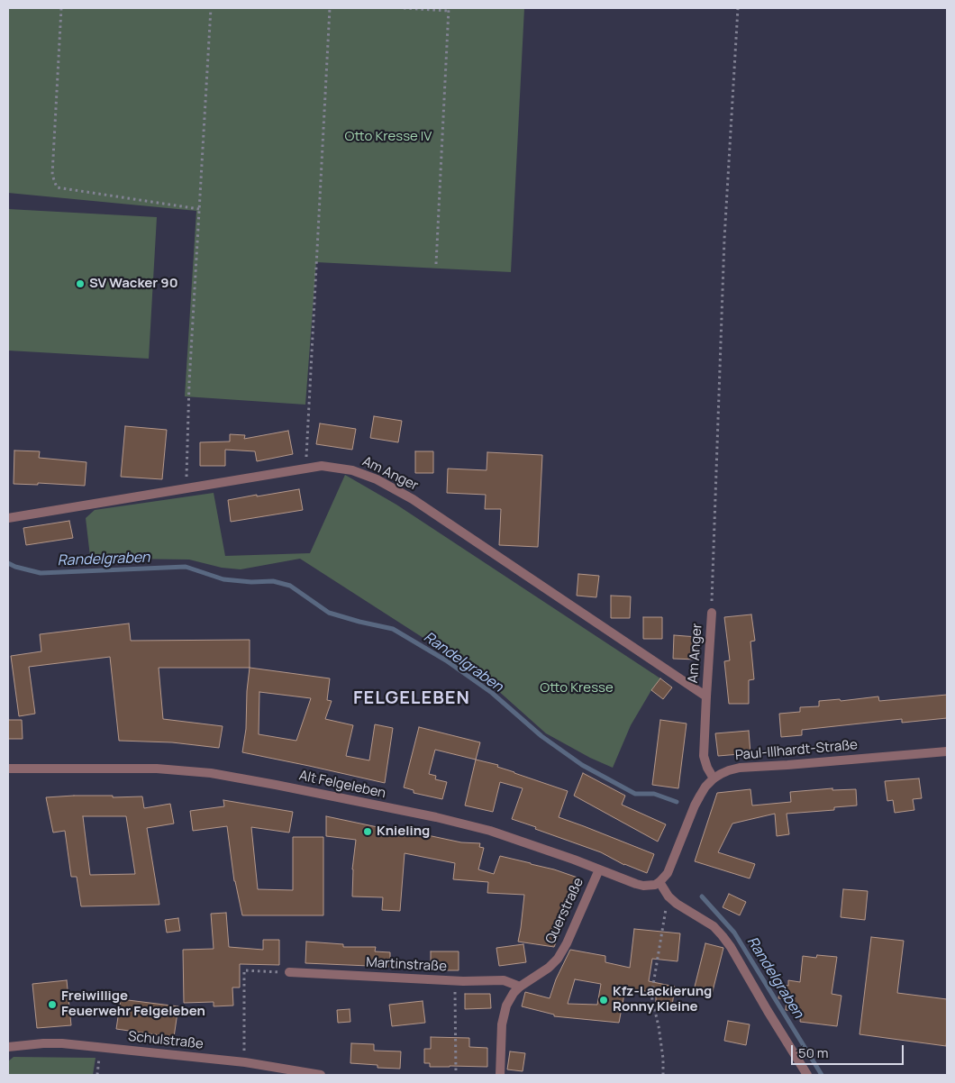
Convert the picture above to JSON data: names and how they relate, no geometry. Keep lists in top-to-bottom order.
{
  "streets": {
    "street": [
      "Am Anger",
      "Paul-Illhardt-Straße",
      "Alt Felgeleben",
      "Querstraße",
      "Martinstraße",
      "Schulstraße"
    ]
  },
  "crossings": [
    ["Am Anger", "Paul-Illhardt-Straße"],
    ["Paul-Illhardt-Straße", "Alt Felgeleben"],
    ["Alt Felgeleben", "Querstraße"],
    ["Querstraße", "Martinstraße"]
  ],
  "districts": ["FELGELEBEN"],
  "water": ["Randelgraben"],
  "parks": ["Otto Kresse IV", "Otto Kresse"],
  "places": [
    "SV Wacker 90",
    "Knieling",
    "Kfz-Lackierung Ronny Kleine",
    "Freiwillige Feuerwehr Felgeleben"
  ],
  "scale_bar": "50 m"
}
